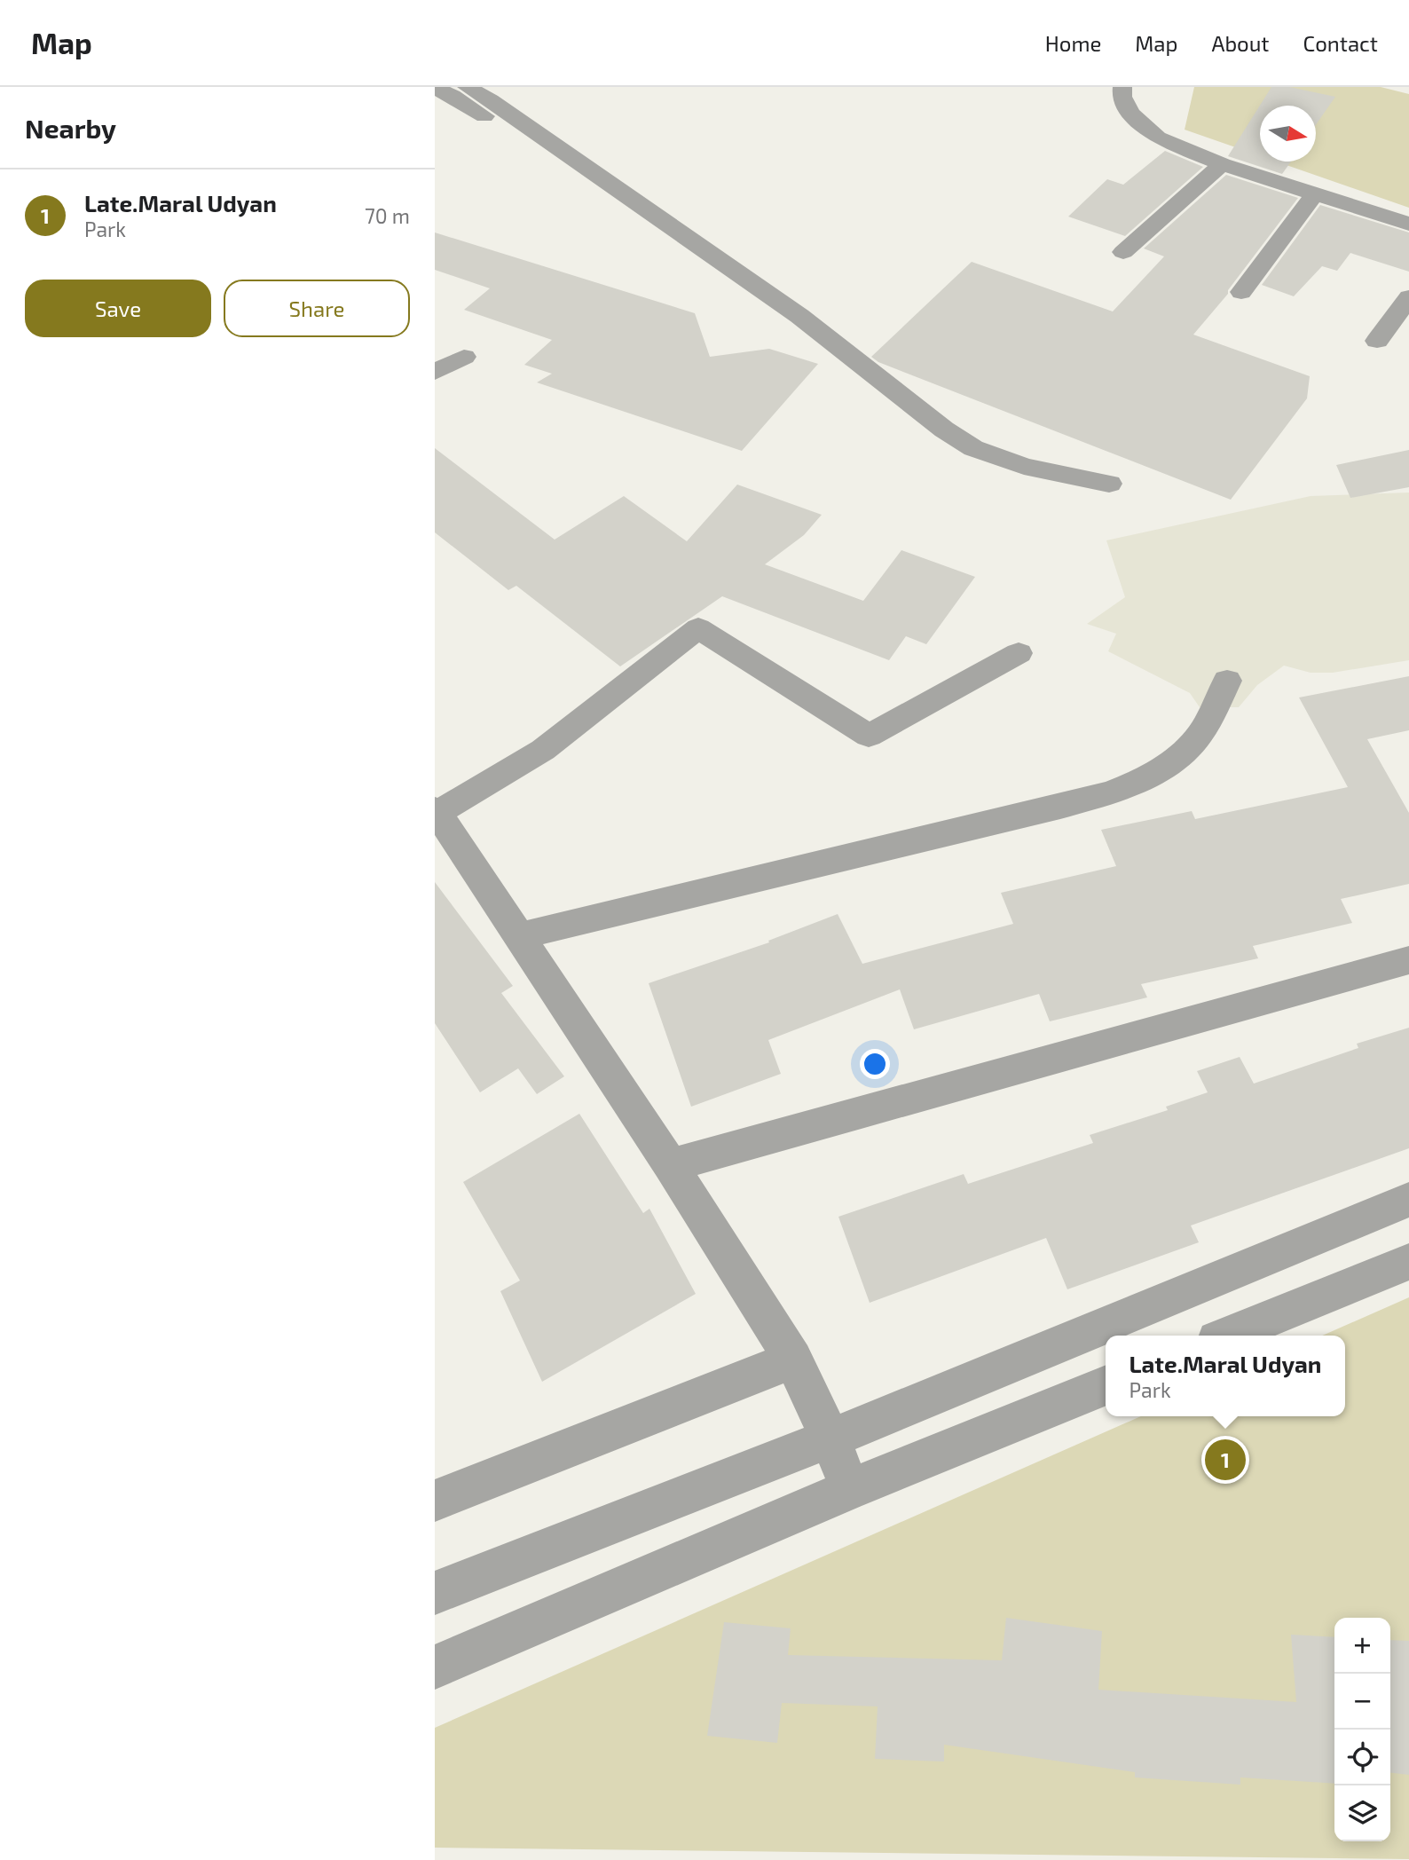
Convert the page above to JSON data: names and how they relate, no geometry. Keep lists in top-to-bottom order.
{
  "north": "right",
  "page": {
    "header": "Map",
    "nav": [
      "Home",
      "Map",
      "About",
      "Contact"
    ],
    "heading": "Nearby",
    "list": [
      {
        "mark": "1",
        "name": "Late.Maral Udyan",
        "note": "Park",
        "value": "70 m"
      }
    ],
    "buttons": ["Save", "Share"],
    "popup": ["Late.Maral Udyan", "Park"],
    "pins": "1",
    "map_buttons": ["+", "−"]
  }
}
